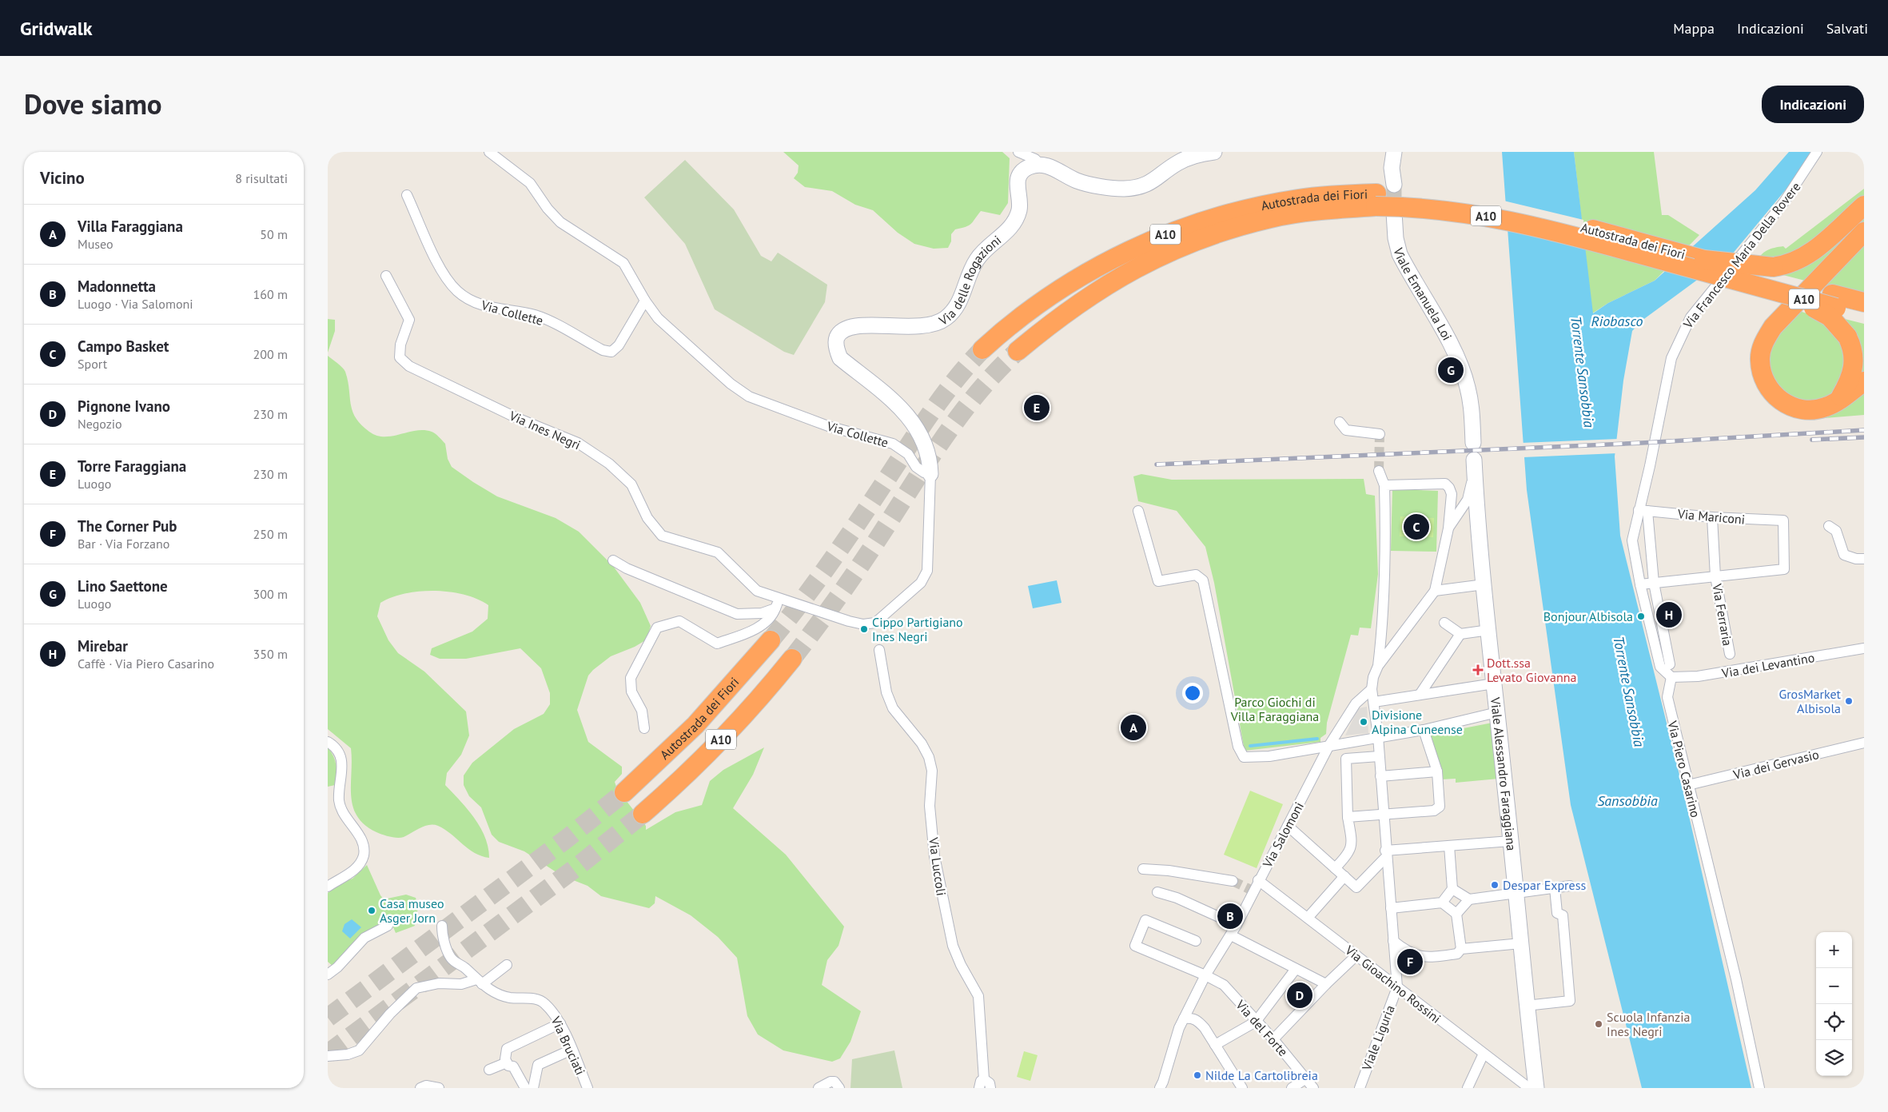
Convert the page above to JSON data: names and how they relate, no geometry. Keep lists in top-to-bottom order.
{
  "streets": {
    "highway": ["Autostrada dei Fiori", "A10"],
    "street": [
      "Via Francesco Maria Della Rovere",
      "Via delle Rogazioni",
      "Viale Emanuela Loi",
      "Via Collette",
      "Via Ines Negri",
      "Via Mariconi",
      "Via Ferraria",
      "Via dei Levantino",
      "Via dei Gervasio",
      "Via Piero Casarino",
      "Viale Alessandro Faraggiana",
      "Via Salomoni",
      "Via Luccoli",
      "Via Gioachino Rossini",
      "Via del Forte",
      "Viale Liguria",
      "Via Bruciati"
    ]
  },
  "crossings": [
    ["Via Francesco Maria Della Rovere", "Via Mariconi"],
    ["Via delle Rogazioni", "Via Collette"],
    ["Via delle Rogazioni", "Via Ines Negri"],
    ["Via Collette", "Via Ines Negri"],
    ["Via Mariconi", "Via Ferraria"],
    ["Via dei Levantino", "Via Piero Casarino"],
    ["Via dei Gervasio", "Via Piero Casarino"],
    ["Via Salomoni", "Via Gioachino Rossini"],
    ["Via Salomoni", "Via del Forte"],
    ["Via Gioachino Rossini", "Viale Liguria"]
  ],
  "water": ["Riobasco", "Torrente Sansobbia", "Sansobbia"],
  "parks": ["Parco Giochi di Villa Faraggiana"],
  "places": {
    "other": [
      "Bonjour Albisola",
      "Cippo Partigiano Ines Negri",
      "GrosMarket Albisola",
      "Divisione Alpina Cuneense",
      "Despar Express",
      "Casa museo Asger Jorn",
      "Scuola Infanzia Ines Negri",
      "Nilde La Cartolibreia"
    ],
    "health": ["Dott.ssa Levato Giovanna"]
  },
  "page": {
    "header": "Gridwalk",
    "nav": ["Mappa", "Indicazioni", "Salvati"],
    "title": "Dove siamo",
    "buttons": "Indicazioni",
    "heading": ["Vicino", "8 risultati"],
    "list": [
      {
        "mark": "A",
        "name": "Villa Faraggiana",
        "note": "Museo",
        "value": "50 m"
      },
      {
        "mark": "B",
        "name": "Madonnetta",
        "note": "Luogo · Via Salomoni",
        "value": "160 m"
      },
      {
        "mark": "C",
        "name": "Campo Basket",
        "note": "Sport",
        "value": "200 m"
      },
      {
        "mark": "D",
        "name": "Pignone Ivano",
        "note": "Negozio",
        "value": "230 m"
      },
      {
        "mark": "E",
        "name": "Torre Faraggiana",
        "note": "Luogo",
        "value": "230 m"
      },
      {
        "mark": "F",
        "name": "The Corner Pub",
        "note": "Bar · Via Forzano",
        "value": "250 m"
      },
      {
        "mark": "G",
        "name": "Lino Saettone",
        "note": "Luogo",
        "value": "300 m"
      },
      {
        "mark": "H",
        "name": "Mirebar",
        "note": "Caffè · Via Piero Casarino",
        "value": "350 m"
      }
    ],
    "pins": [
      "G",
      "E",
      "C",
      "H",
      "A",
      "B",
      "F",
      "D"
    ],
    "map_buttons": ["+", "−"]
  }
}
